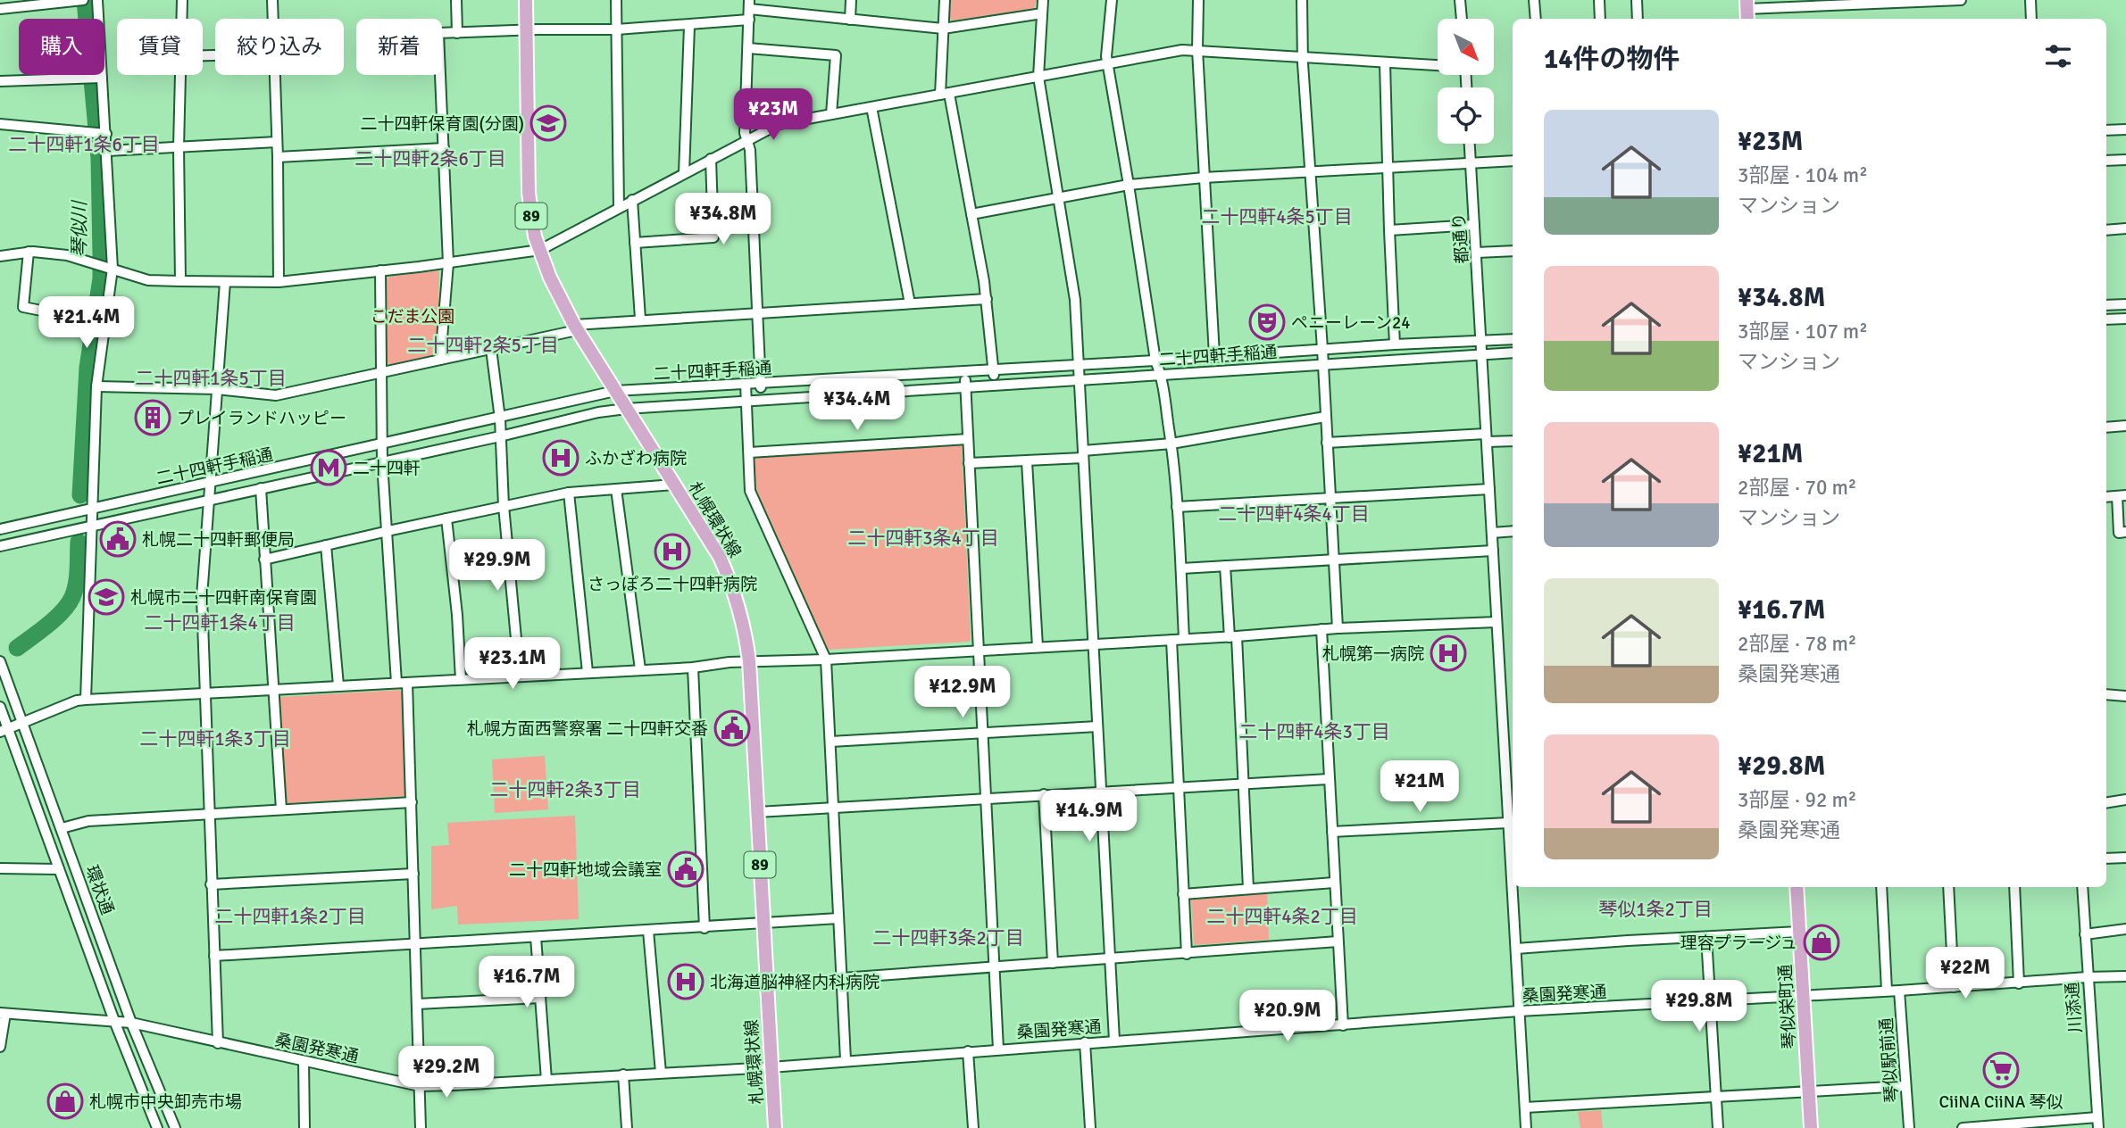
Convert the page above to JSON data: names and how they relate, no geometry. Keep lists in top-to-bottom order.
{
  "streets": {
    "main road": ["89", "札幌環状線", "琴似栄町通"],
    "street": [
      "都通り",
      "二十四軒手稲通",
      "環状通",
      "桑園発寒通",
      "川添通",
      "琴似駅前通"
    ]
  },
  "crossings": [
    ["都通り", "二十四軒手稲通"],
    ["都通り", "桑園発寒通"],
    ["二十四軒手稲通", "札幌環状線"],
    ["札幌環状線", "桑園発寒通"],
    ["環状通", "桑園発寒通"],
    ["桑園発寒通", "琴似栄町通"],
    ["桑園発寒通", "川添通"],
    ["桑園発寒通", "琴似駅前通"]
  ],
  "districts": [
    "二十四軒1条6丁目",
    "二十四軒2条6丁目",
    "二十四軒4条5丁目",
    "二十四軒2条5丁目",
    "二十四軒1条5丁目",
    "二十四軒4条4丁目",
    "二十四軒3条4丁目",
    "二十四軒1条4丁目",
    "二十四軒4条3丁目",
    "二十四軒1条3丁目",
    "二十四軒2条3丁目",
    "琴似1条2丁目",
    "二十四軒1条2丁目",
    "二十四軒4条2丁目",
    "二十四軒3条2丁目"
  ],
  "water": ["琴似川"],
  "parks": ["こだま公園"],
  "places": {
    "school or university": ["二十四軒保育園(分園)", "札幌市二十四軒南保育園"],
    "theatre": ["ペニーレーン24"],
    "building": ["プレイランドハッピー"],
    "hospital": [
      "ふかざわ病院",
      "さっぽろ二十四軒病院",
      "札幌第一病院",
      "北海道脳神経内科病院"
    ],
    "metro station": ["二十四軒"],
    "public building": ["札幌二十四軒郵便局", "札幌方面西警察署 二十四軒交番", "二十四軒地域会議室"],
    "shop": ["理容プラージュ", "札幌市中央卸売市場"],
    "supermarket": ["CiiNA CiiNA 琴似"]
  },
  "north": "bottom right",
  "page": {
    "chip": [
      "購入",
      "賃貸",
      "絞り込み",
      "新着"
    ],
    "heading": "14件の物件",
    "price": [
      "¥23M",
      "¥34.8M",
      "¥21.4M",
      "¥34.4M",
      "¥29.9M",
      "¥23.1M",
      "¥12.9M",
      "¥21M",
      "¥14.9M",
      "¥22M",
      "¥16.7M",
      "¥29.8M",
      "¥20.9M",
      "¥29.2M"
    ],
    "list": [
      {
        "name": "¥23M",
        "note": "3部屋 · 104 m² · マンション"
      },
      {
        "name": "¥34.8M",
        "note": "3部屋 · 107 m² · マンション"
      },
      {
        "name": "¥21M",
        "note": "2部屋 · 70 m² · マンション"
      },
      {
        "name": "¥16.7M",
        "note": "2部屋 · 78 m² · 桑園発寒通"
      },
      {
        "name": "¥29.8M",
        "note": "3部屋 · 92 m² · 桑園発寒通"
      }
    ]
  }
}
